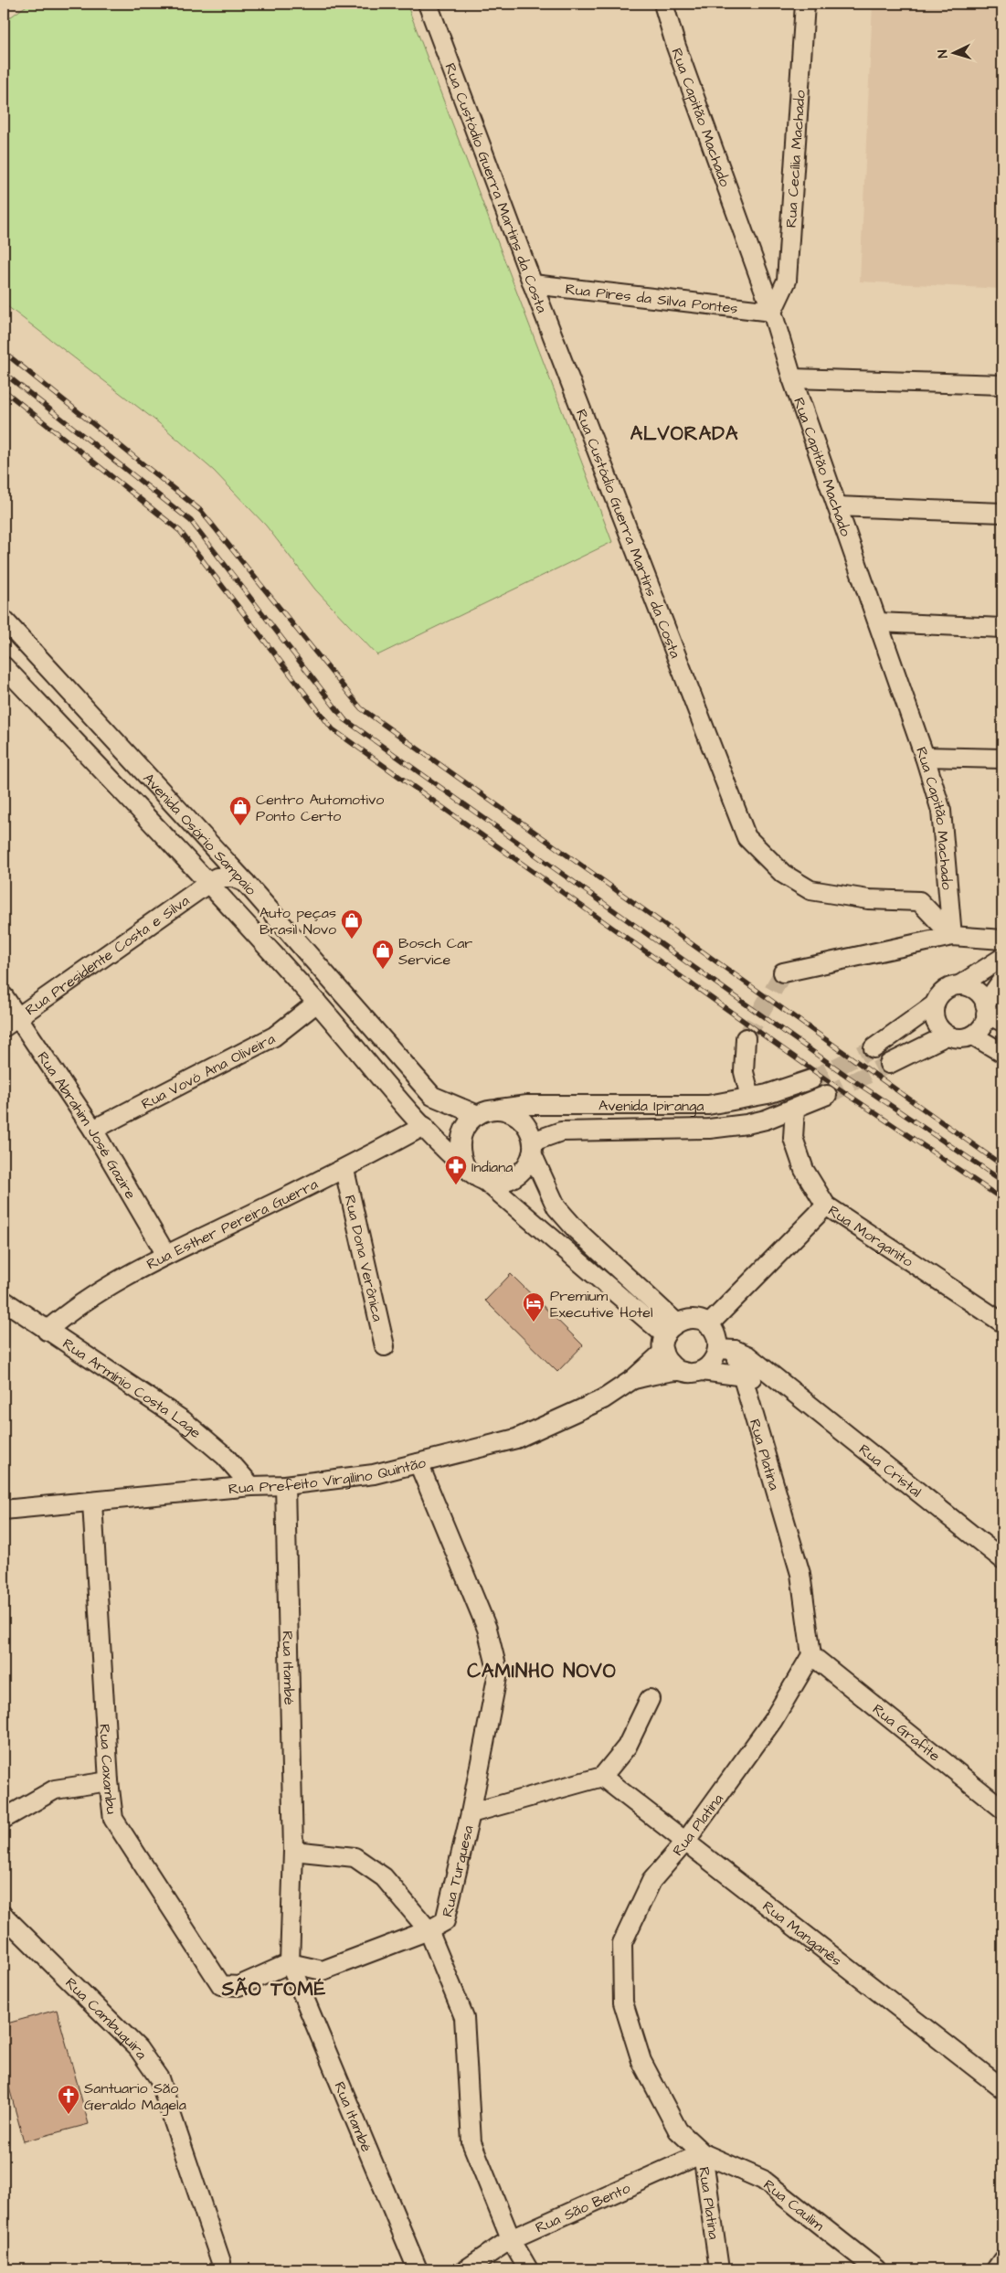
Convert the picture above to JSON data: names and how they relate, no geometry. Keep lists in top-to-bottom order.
{
  "streets": {
    "street": [
      "Rua Capitão Machado",
      "Rua Cecília Machado",
      "Rua Custódio Guerra Martins da Costa",
      "Rua Pires da Silva Pontes",
      "Avenida Osório Sampaio",
      "Rua Presidente Costa e Silva",
      "Rua Vovó Ana Oliveira",
      "Avenida Ipiranga",
      "Rua Abrahim José Gazire",
      "Rua Esther Pereira Guerra",
      "Rua Morganito",
      "Rua Dona Verônica",
      "Rua Armínio Costa Lage",
      "Rua Platina",
      "Rua Cristal",
      "Rua Prefeito Virgilino Quintão",
      "Rua Itambé",
      "Rua Grafite",
      "Rua Caxambu",
      "Rua Turquesa",
      "Rua Manganês",
      "Rua Cambuquira",
      "Rua Caulim",
      "Rua São Bento"
    ]
  },
  "crossings": [
    ["Rua Capitão Machado", "Rua Cecília Machado"],
    ["Rua Capitão Machado", "Rua Custódio Guerra Martins da Costa"],
    ["Rua Capitão Machado", "Rua Pires da Silva Pontes"],
    ["Rua Cecília Machado", "Rua Pires da Silva Pontes"],
    ["Rua Custódio Guerra Martins da Costa", "Rua Pires da Silva Pontes"],
    ["Avenida Osório Sampaio", "Rua Presidente Costa e Silva"],
    ["Avenida Osório Sampaio", "Rua Vovó Ana Oliveira"],
    ["Avenida Osório Sampaio", "Avenida Ipiranga"],
    ["Avenida Osório Sampaio", "Rua Esther Pereira Guerra"],
    ["Rua Presidente Costa e Silva", "Rua Abrahim José Gazire"],
    ["Rua Vovó Ana Oliveira", "Rua Abrahim José Gazire"],
    ["Avenida Ipiranga", "Rua Morganito"],
    ["Rua Abrahim José Gazire", "Rua Esther Pereira Guerra"],
    ["Rua Esther Pereira Guerra", "Rua Dona Verônica"],
    ["Rua Esther Pereira Guerra", "Rua Armínio Costa Lage"],
    ["Rua Armínio Costa Lage", "Rua Prefeito Virgilino Quintão"],
    ["Rua Platina", "Rua Cristal"],
    ["Rua Platina", "Rua Prefeito Virgilino Quintão"],
    ["Rua Platina", "Rua Grafite"],
    ["Rua Platina", "Rua Manganês"],
    ["Rua Platina", "Rua Caulim"],
    ["Rua Platina", "Rua São Bento"],
    ["Rua Cristal", "Rua Prefeito Virgilino Quintão"],
    ["Rua Prefeito Virgilino Quintão", "Rua Itambé"],
    ["Rua Prefeito Virgilino Quintão", "Rua Caxambu"],
    ["Rua Prefeito Virgilino Quintão", "Rua Turquesa"],
    ["Rua Itambé", "Rua Caxambu"],
    ["Rua Turquesa", "Rua São Bento"],
    ["Rua Caulim", "Rua São Bento"]
  ],
  "districts": ["ALVORADA", "CAMINHO NOVO", "SÃO TOMÉ"],
  "places": {
    "shop": ["Centro Automotivo Ponto Certo", "Auto peças Brasil Novo", "Bosch Car Service"],
    "pharmacy": ["Indiana"],
    "hotel": ["Premium Executive Hotel"],
    "church": ["Santuario São Geraldo Magela"]
  },
  "north": "left"
}
